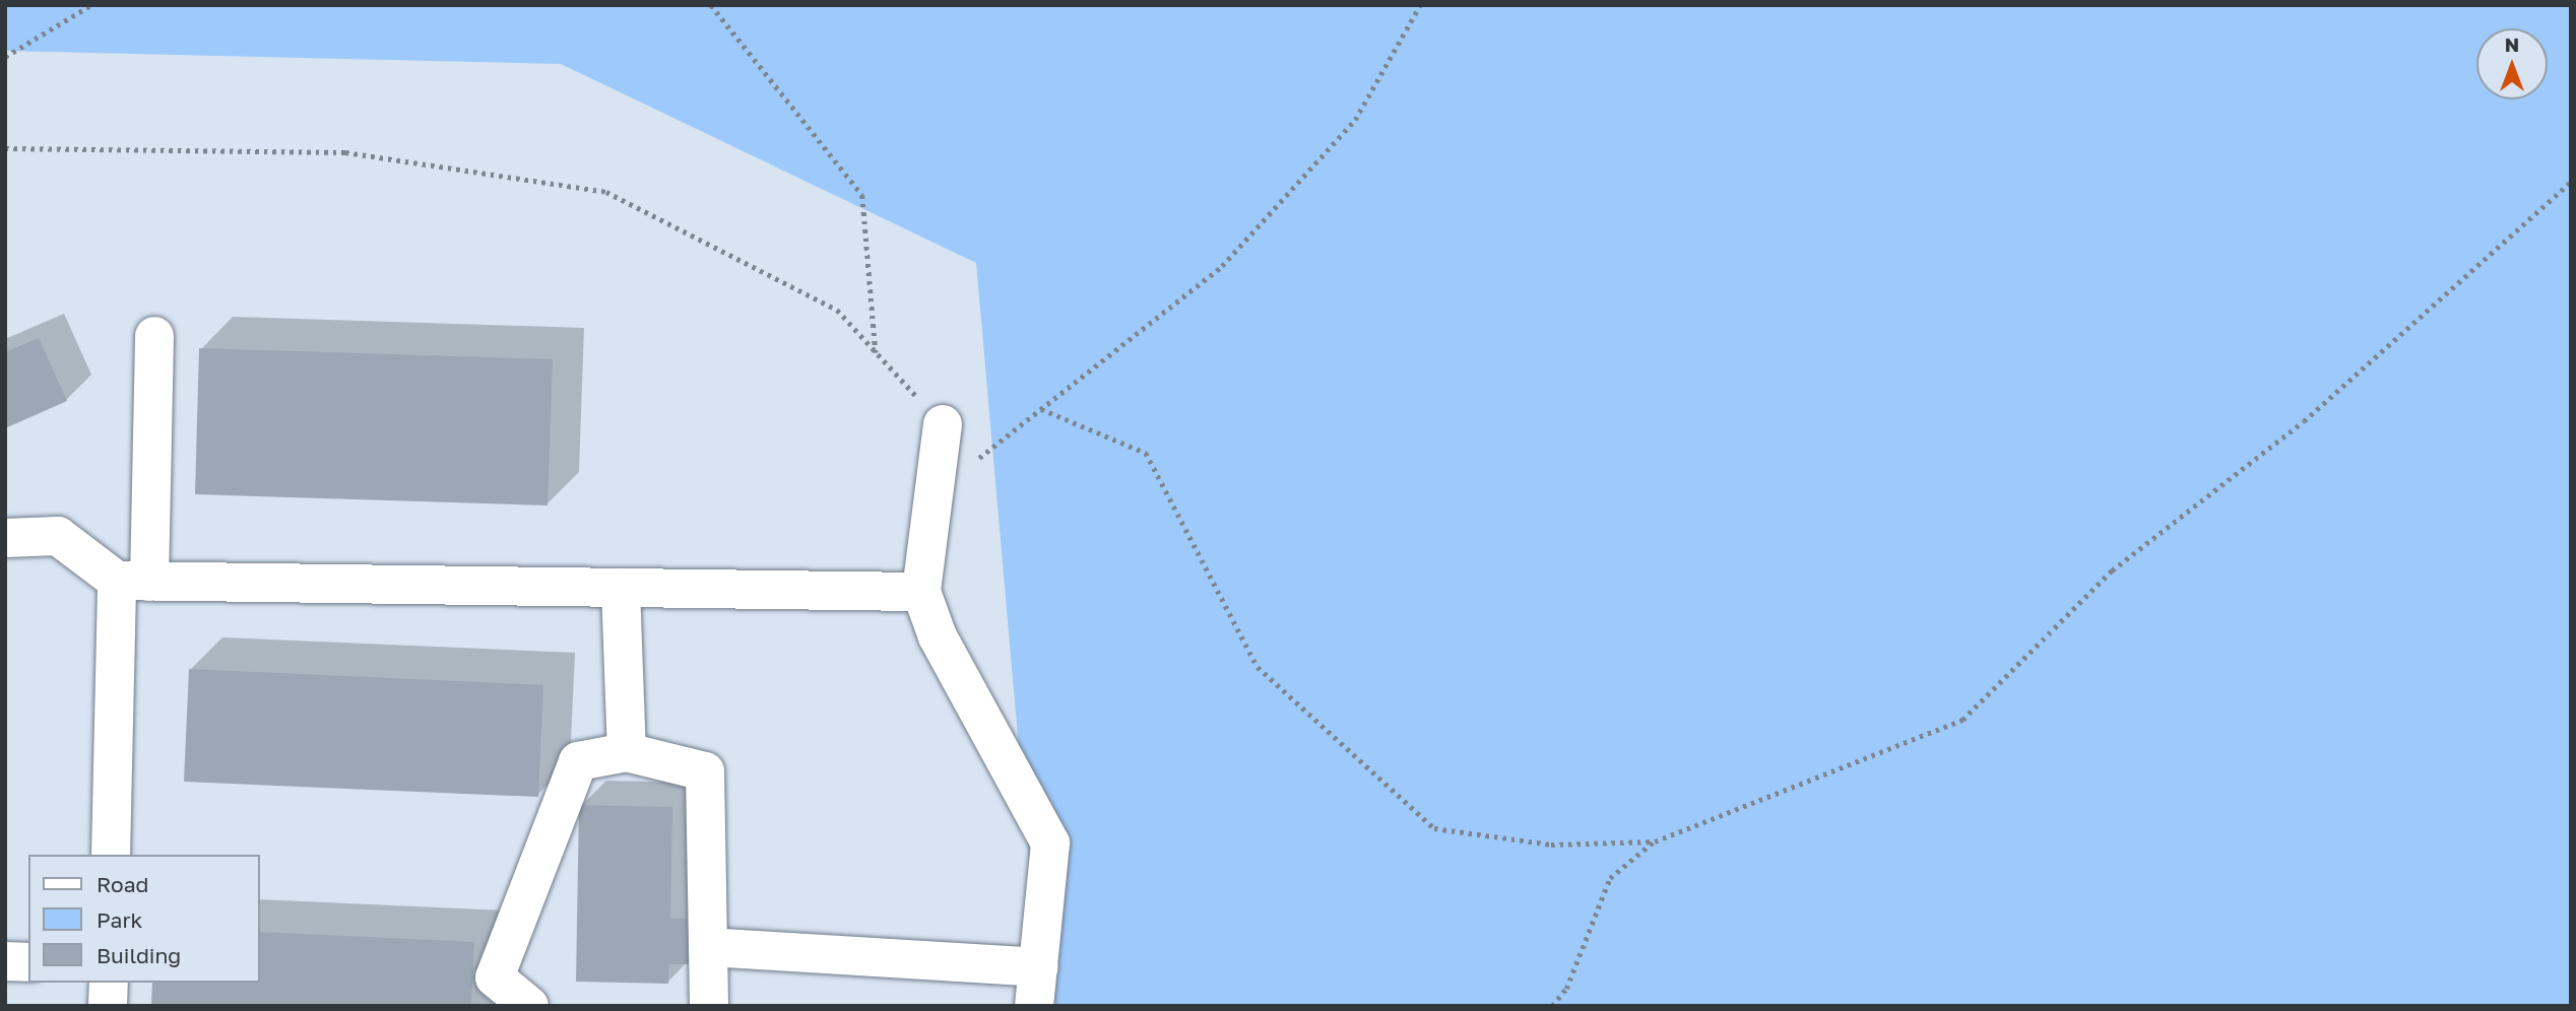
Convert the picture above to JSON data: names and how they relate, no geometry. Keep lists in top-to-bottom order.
{
  "legend": ["Road", "Park", "Building"],
  "north": "top"
}
